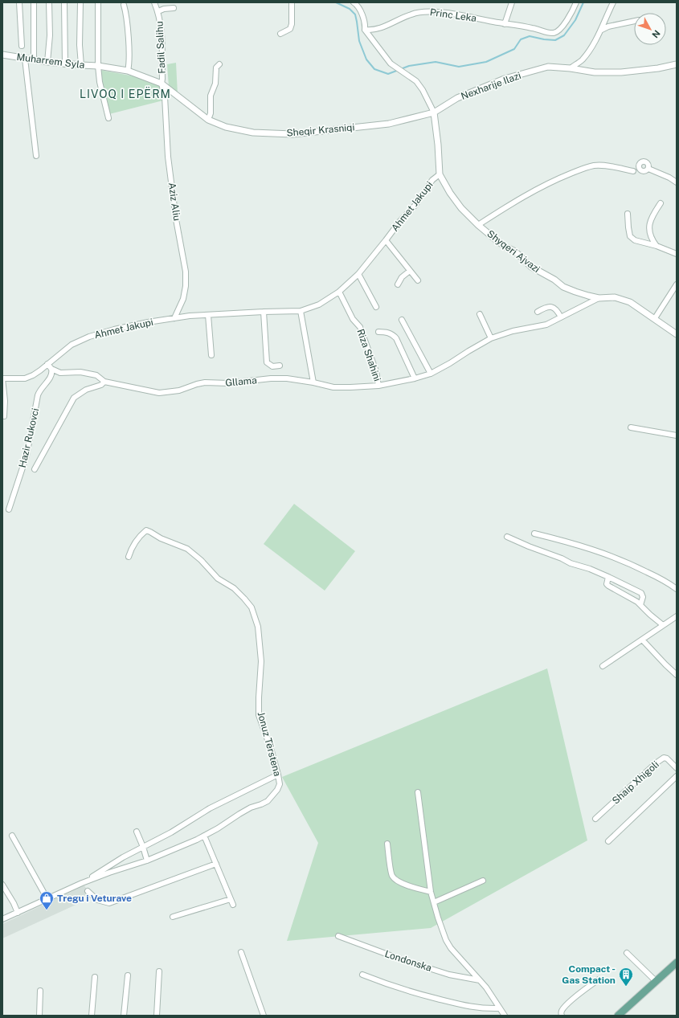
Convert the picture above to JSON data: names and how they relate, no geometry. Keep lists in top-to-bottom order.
{
  "streets": {
    "street": [
      "Princ Leka",
      "Fadil Salihu",
      "Muharrem Syla",
      "Nexharije Ilazi",
      "Sheqir Krasniqi",
      "Aziz Aliu",
      "Ahmet Jakupi",
      "Shyqeri Ajvazi",
      "Riza Shahini",
      "Gllama",
      "Hazir Rukovci",
      "Jonuz Tërstena",
      "Shaip Xhigoli",
      "Londonska"
    ]
  },
  "crossings": [
    ["Fadil Salihu", "Muharrem Syla"],
    ["Fadil Salihu", "Sheqir Krasniqi"],
    ["Fadil Salihu", "Aziz Aliu"],
    ["Muharrem Syla", "Sheqir Krasniqi"],
    ["Muharrem Syla", "Aziz Aliu"],
    ["Nexharije Ilazi", "Sheqir Krasniqi"],
    ["Nexharije Ilazi", "Shyqeri Ajvazi"],
    ["Sheqir Krasniqi", "Aziz Aliu"],
    ["Sheqir Krasniqi", "Shyqeri Ajvazi"],
    ["Aziz Aliu", "Ahmet Jakupi"],
    ["Ahmet Jakupi", "Shyqeri Ajvazi"],
    ["Ahmet Jakupi", "Riza Shahini"],
    ["Shyqeri Ajvazi", "Gllama"],
    ["Riza Shahini", "Gllama"],
    ["Gllama", "Hazir Rukovci"]
  ],
  "districts": ["LIVOQ I EPËRM"],
  "places": {
    "shop": ["Tregu i Veturave"],
    "building": ["Compact - Gas Station"]
  },
  "north": "bottom right"
}
